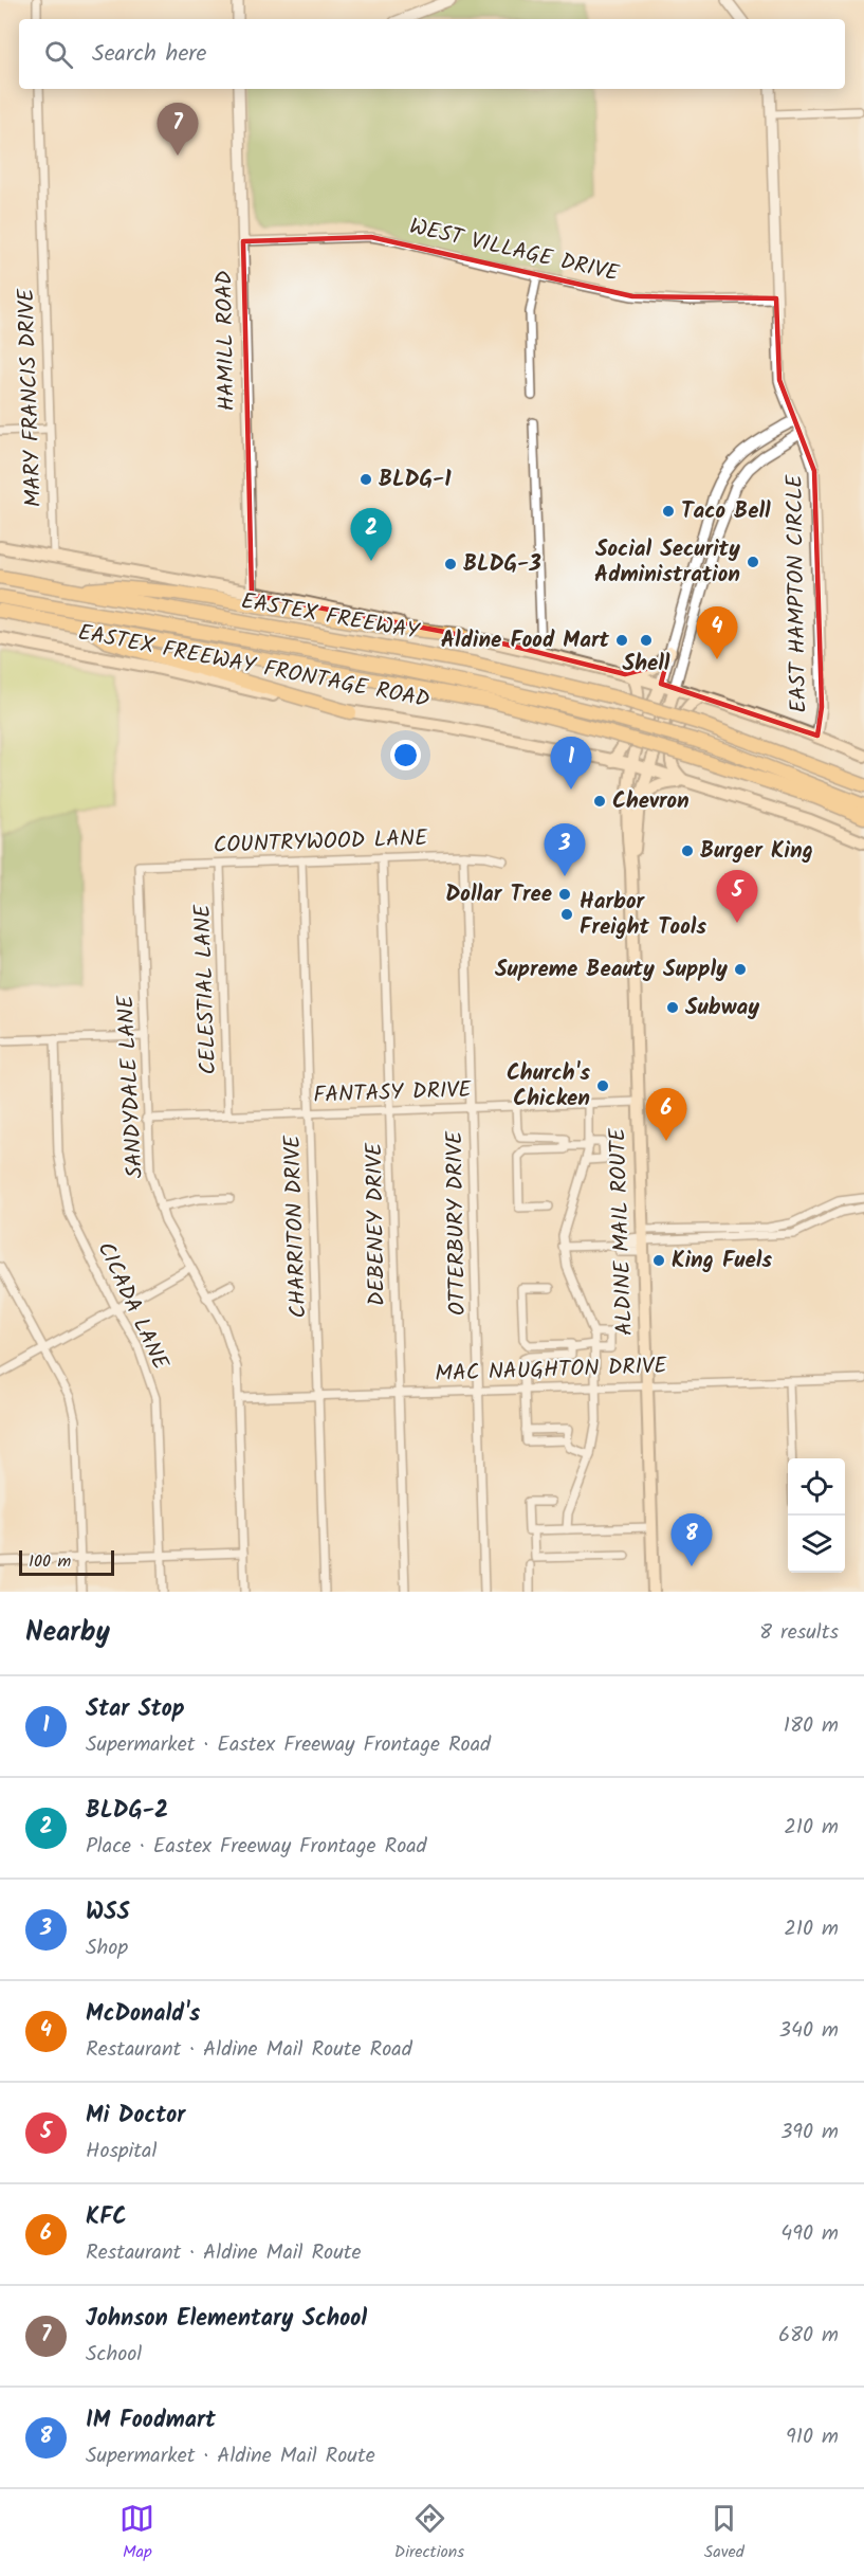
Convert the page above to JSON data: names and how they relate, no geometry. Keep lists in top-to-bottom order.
{
  "streets": {
    "highway": ["EASTEX FREEWAY"],
    "main road": ["EASTEX FREEWAY FRONTAGE ROAD", "ALDINE MAIL ROUTE"],
    "street": [
      "WEST VILLAGE DRIVE",
      "HAMILL ROAD",
      "MARY FRANCIS DRIVE",
      "EAST HAMPTON CIRCLE",
      "COUNTRYWOOD LANE",
      "CELESTIAL LANE",
      "SANDYDALE LANE",
      "FANTASY DRIVE",
      "OTTERBURY DRIVE",
      "DEBENEY DRIVE",
      "CHARRITON DRIVE",
      "CICADA LANE",
      "MAC NAUGHTON DRIVE"
    ]
  },
  "crossings": [
    ["WEST VILLAGE DRIVE", "HAMILL ROAD"],
    ["WEST VILLAGE DRIVE", "EAST HAMPTON CIRCLE"],
    ["EASTEX FREEWAY FRONTAGE ROAD", "ALDINE MAIL ROUTE"],
    ["COUNTRYWOOD LANE", "CELESTIAL LANE"],
    ["COUNTRYWOOD LANE", "SANDYDALE LANE"],
    ["COUNTRYWOOD LANE", "OTTERBURY DRIVE"],
    ["COUNTRYWOOD LANE", "DEBENEY DRIVE"],
    ["COUNTRYWOOD LANE", "CHARRITON DRIVE"],
    ["CELESTIAL LANE", "FANTASY DRIVE"],
    ["SANDYDALE LANE", "FANTASY DRIVE"],
    ["SANDYDALE LANE", "MAC NAUGHTON DRIVE"],
    ["FANTASY DRIVE", "OTTERBURY DRIVE"],
    ["FANTASY DRIVE", "DEBENEY DRIVE"],
    ["FANTASY DRIVE", "CHARRITON DRIVE"],
    ["FANTASY DRIVE", "ALDINE MAIL ROUTE"],
    ["OTTERBURY DRIVE", "MAC NAUGHTON DRIVE"],
    ["DEBENEY DRIVE", "MAC NAUGHTON DRIVE"],
    ["CHARRITON DRIVE", "MAC NAUGHTON DRIVE"],
    ["ALDINE MAIL ROUTE", "MAC NAUGHTON DRIVE"]
  ],
  "places": [
    "BLDG-1",
    "Taco Bell",
    "Social Security Administration",
    "BLDG-3",
    "Aldine Food Mart",
    "Shell",
    "Chevron",
    "Burger King",
    "Dollar Tree",
    "Harbor Freight Tools",
    "Supreme Beauty Supply",
    "Subway",
    "Church's Chicken",
    "King Fuels"
  ],
  "scale_bar": "100 m",
  "page": {
    "search": "Search here",
    "pins": [
      "7",
      "2",
      "4",
      "1",
      "3",
      "5",
      "6",
      "8"
    ],
    "scale": "100 m",
    "heading": ["Nearby", "8 results"],
    "list": [
      {
        "mark": "1",
        "name": "Star Stop",
        "note": "Supermarket · Eastex Freeway Frontage Road",
        "value": "180 m"
      },
      {
        "mark": "2",
        "name": "BLDG-2",
        "note": "Place · Eastex Freeway Frontage Road",
        "value": "210 m"
      },
      {
        "mark": "3",
        "name": "WSS",
        "note": "Shop",
        "value": "210 m"
      },
      {
        "mark": "4",
        "name": "McDonald's",
        "note": "Restaurant · Aldine Mail Route Road",
        "value": "340 m"
      },
      {
        "mark": "5",
        "name": "Mi Doctor",
        "note": "Hospital",
        "value": "390 m"
      },
      {
        "mark": "6",
        "name": "KFC",
        "note": "Restaurant · Aldine Mail Route",
        "value": "490 m"
      },
      {
        "mark": "7",
        "name": "Johnson Elementary School",
        "note": "School",
        "value": "680 m"
      },
      {
        "mark": "8",
        "name": "IM Foodmart",
        "note": "Supermarket · Aldine Mail Route",
        "value": "910 m"
      }
    ],
    "nav": ["Map", "Directions", "Saved"]
  }
}
